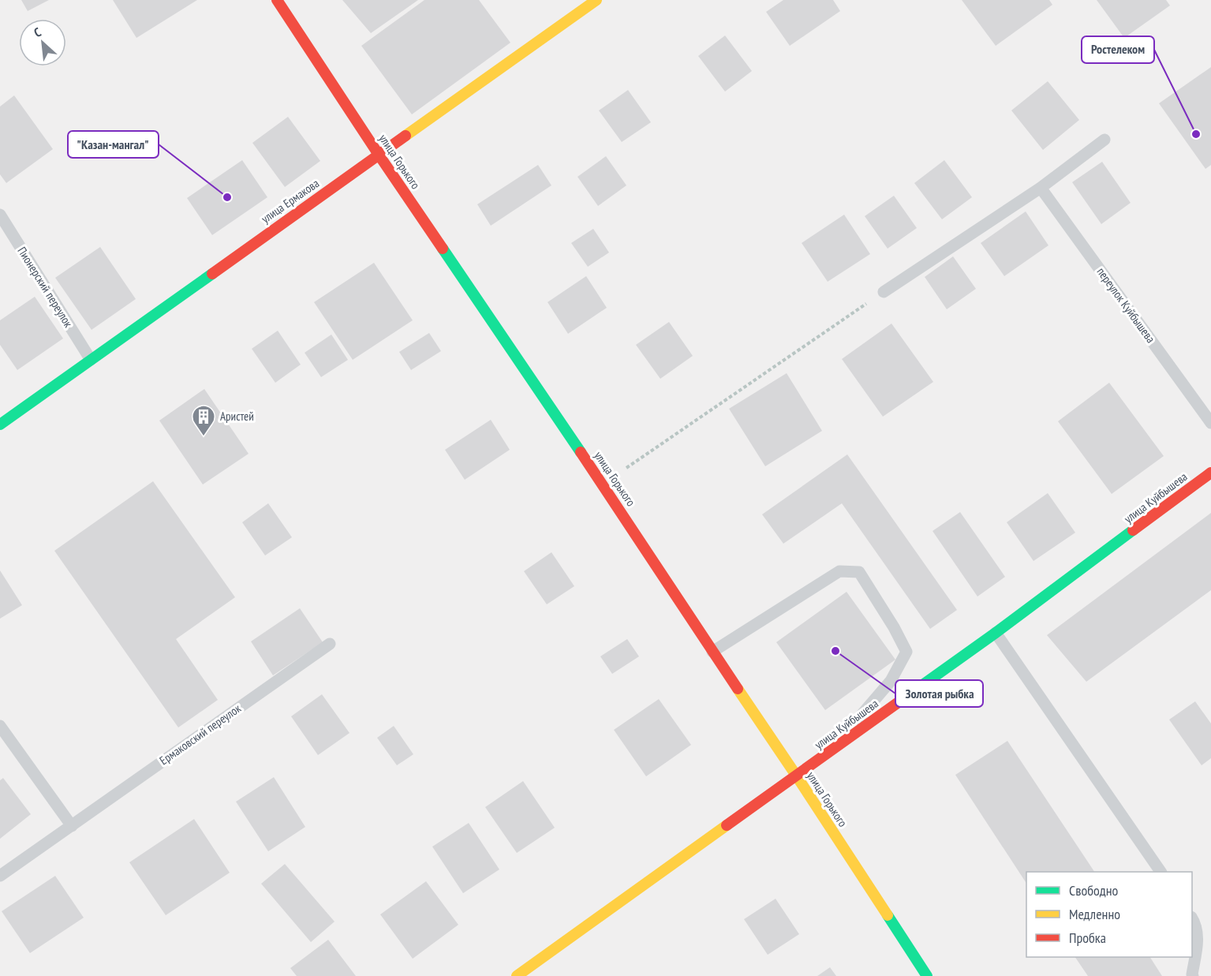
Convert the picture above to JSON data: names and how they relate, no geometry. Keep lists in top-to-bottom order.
{
  "streets": {
    "street": ["улица Горького", "улица Ермакова", "улица Куйбышева"],
    "lane": ["Пионерский переулок", "переулок Куйбышева", "Ермаковский переулок"]
  },
  "crossings": [
    ["улица Горького", "улица Ермакова"],
    ["улица Горького", "улица Куйбышева"],
    ["улица Ермакова", "Пионерский переулок"]
  ],
  "places": {
    "other": ["Ростелеком", "\"Казан-мангал\"", "Золотая рыбка"],
    "building": ["Аристей"]
  },
  "legend": ["Свободно", "Медленно", "Пробка"],
  "north": "top left"
}
